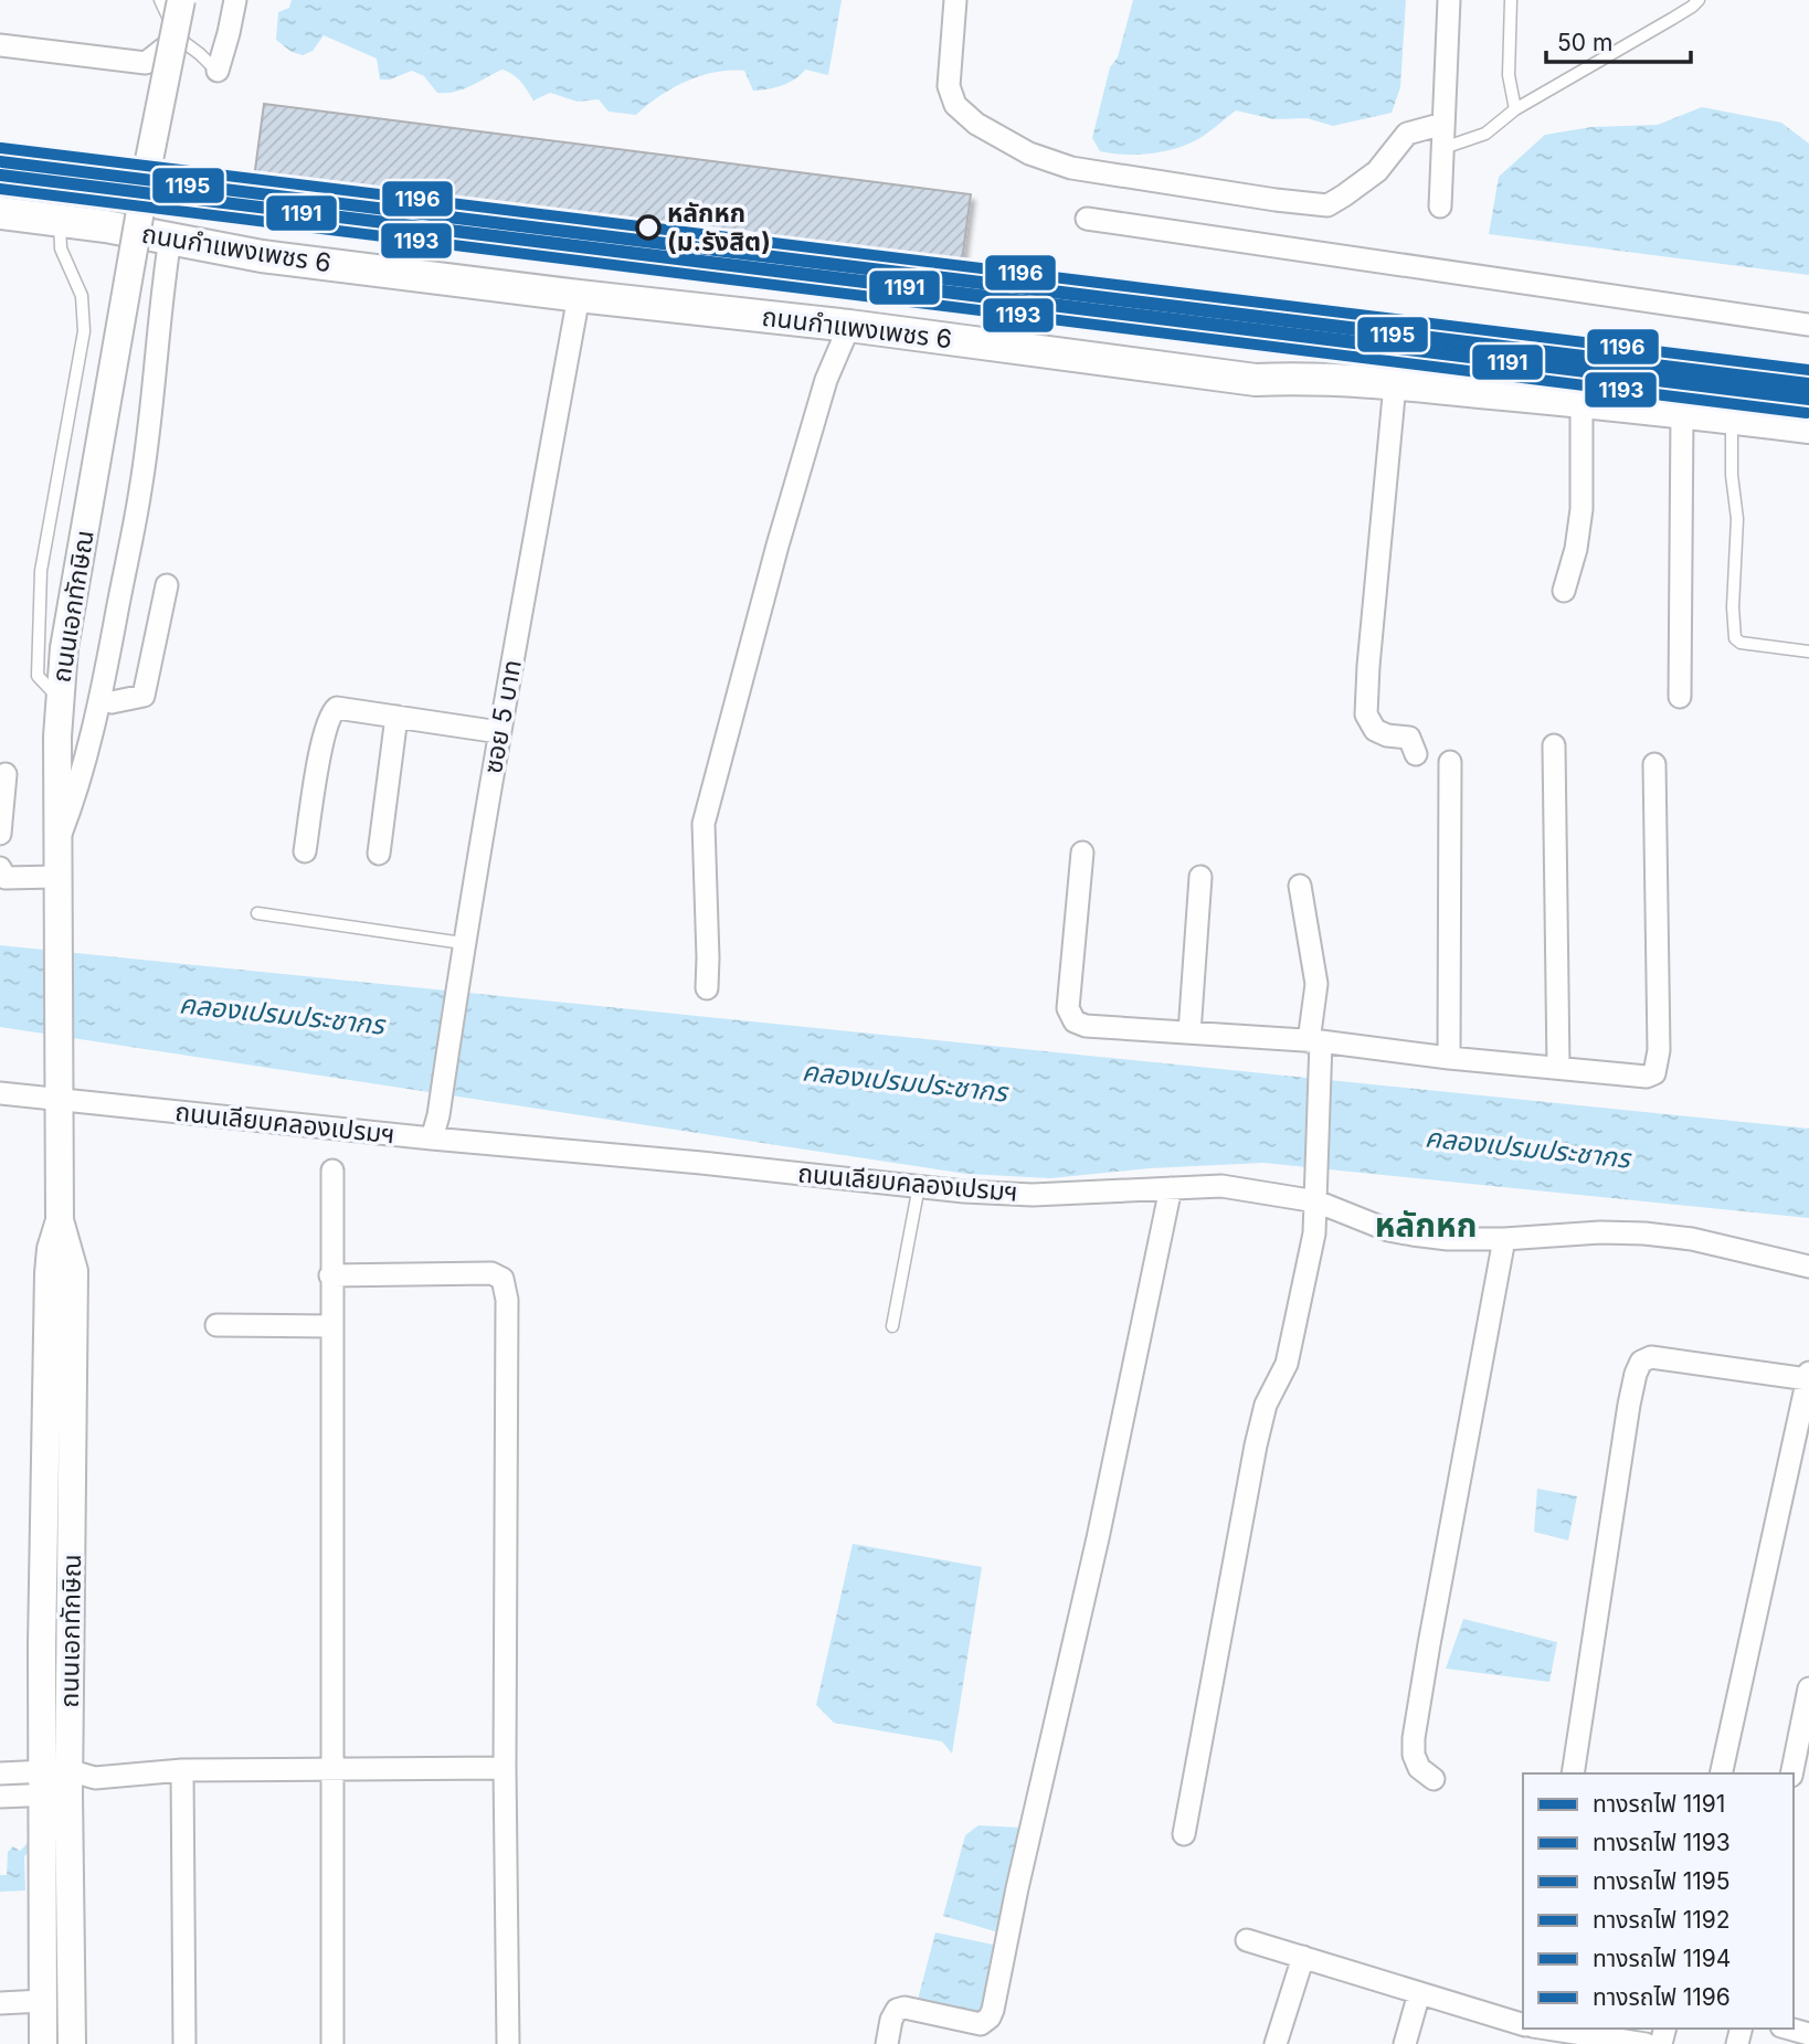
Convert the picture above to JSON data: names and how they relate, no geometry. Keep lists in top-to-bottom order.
{
  "streets": {
    "main road": ["ถนนกำแพงเพชร 6"],
    "street": ["ถนนเอกทักษิณ", "ซอย 5 บาท", "ถนนเลียบคลองเปรมฯ"]
  },
  "crossings": [
    ["ถนนกำแพงเพชร 6", "ซอย 5 บาท"],
    ["ถนนเอกทักษิณ", "ถนนเลียบคลองเปรมฯ"],
    ["ซอย 5 บาท", "ถนนเลียบคลองเปรมฯ"]
  ],
  "districts": ["หลักหก"],
  "water": ["คลองเปรมประชากร"],
  "places": ["หลักหก (ม.รังสิต)"],
  "lines": [
    "rail line 1196",
    "rail line 1192",
    "rail line 1195",
    "rail line 1194",
    "rail line 1191",
    "rail line 1193"
  ],
  "legend": [
    "ทางรถไฟ 1191",
    "ทางรถไฟ 1193",
    "ทางรถไฟ 1195",
    "ทางรถไฟ 1192",
    "ทางรถไฟ 1194",
    "ทางรถไฟ 1196"
  ],
  "scale_bar": "50 m"
}
